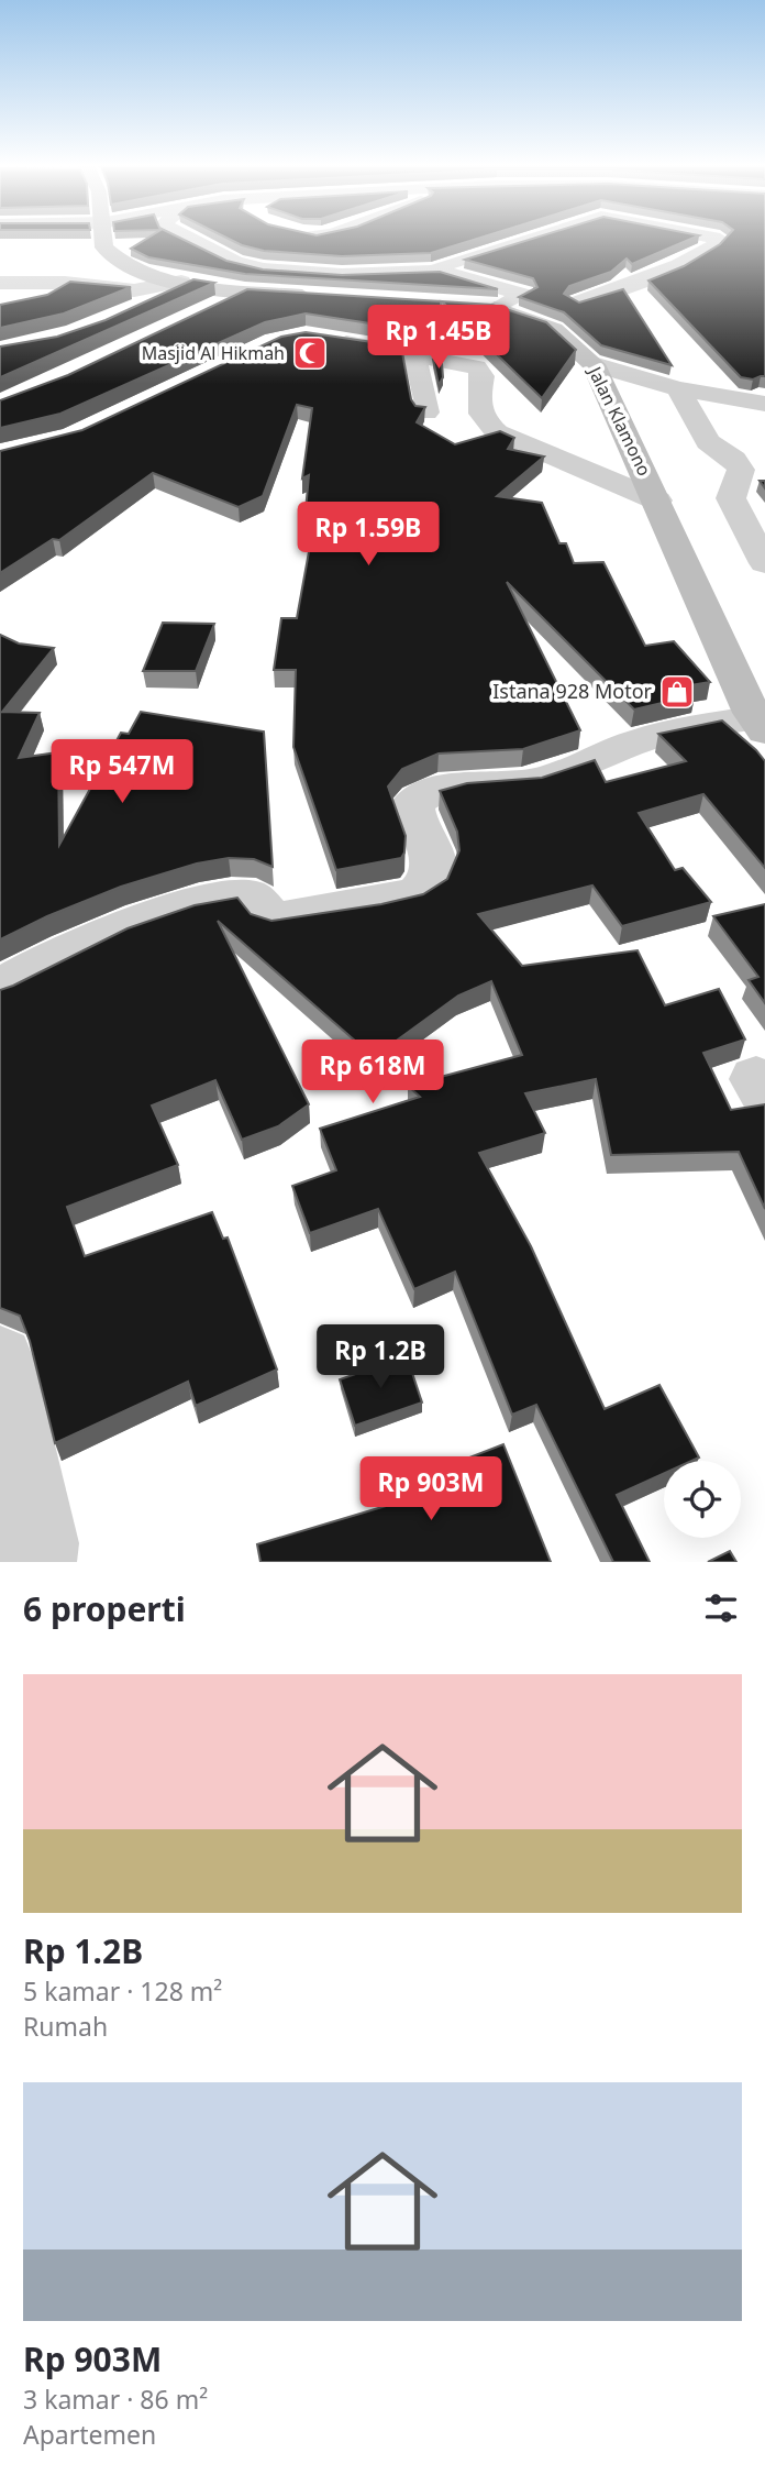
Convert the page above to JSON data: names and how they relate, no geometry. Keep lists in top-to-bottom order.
{
  "streets": {
    "main road": ["Jalan Klamono"]
  },
  "places": {
    "mosque": ["Masjid Al Hikmah"],
    "shop": ["Istana 928 Motor"]
  },
  "page": {
    "price": [
      "Rp 1.45B",
      "Rp 1.59B",
      "Rp 547M",
      "Rp 618M",
      "Rp 1.2B",
      "Rp 903M"
    ],
    "heading": "6 properti",
    "list": [
      {
        "name": "Rp 1.2B",
        "note": "5 kamar · 128 m² · Rumah"
      },
      {
        "name": "Rp 903M",
        "note": "3 kamar · 86 m² · Apartemen"
      }
    ]
  }
}
